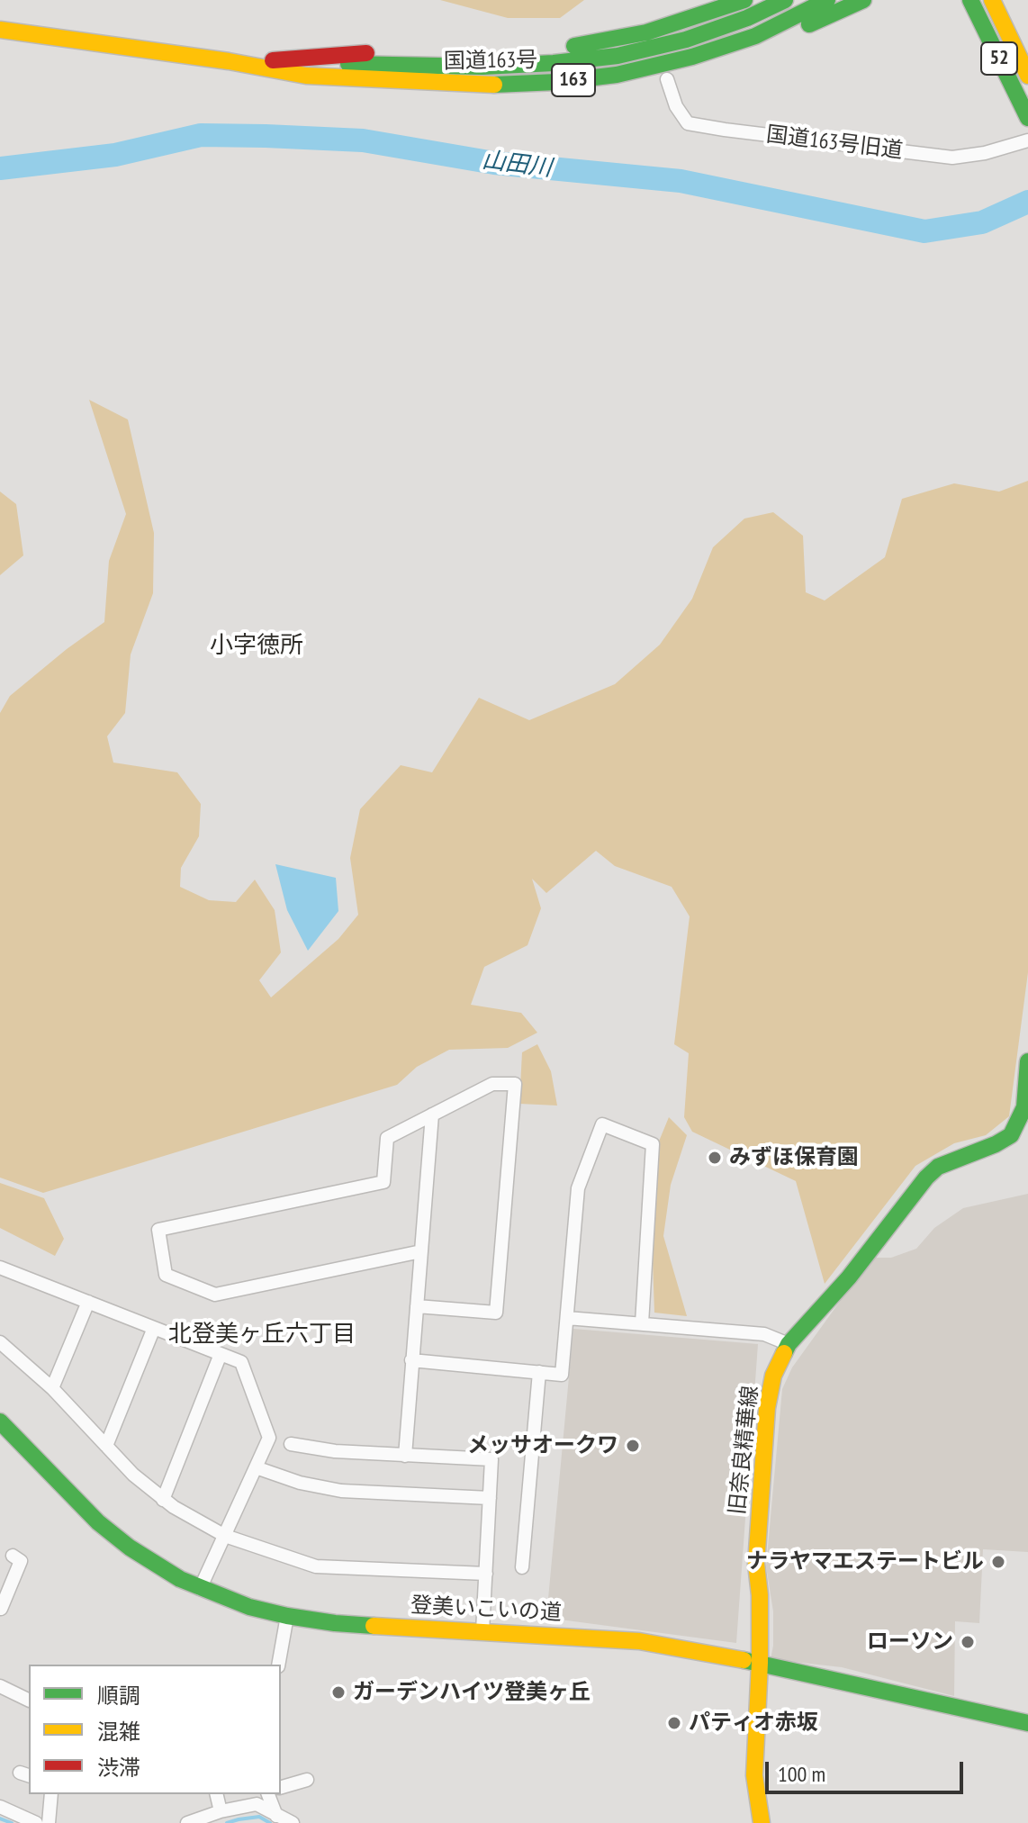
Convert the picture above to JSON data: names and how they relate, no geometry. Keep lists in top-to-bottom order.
{
  "streets": {
    "main road": [
      "52",
      "国道163号",
      "163",
      "旧奈良精華線",
      "登美いこいの道"
    ],
    "street": ["国道163号旧道"]
  },
  "crossings": [
    ["国道163号", "163"],
    ["旧奈良精華線", "登美いこいの道"]
  ],
  "districts": ["小字徳所", "北登美ヶ丘六丁目"],
  "water": ["山田川"],
  "places": [
    "みずほ保育園",
    "メッサオークワ",
    "ナラヤマエステートビル",
    "ローソン",
    "ガーデンハイツ登美ヶ丘",
    "パティオ赤坂"
  ],
  "legend": ["順調", "混雑", "渋滞"],
  "scale_bar": "100 m"
}
